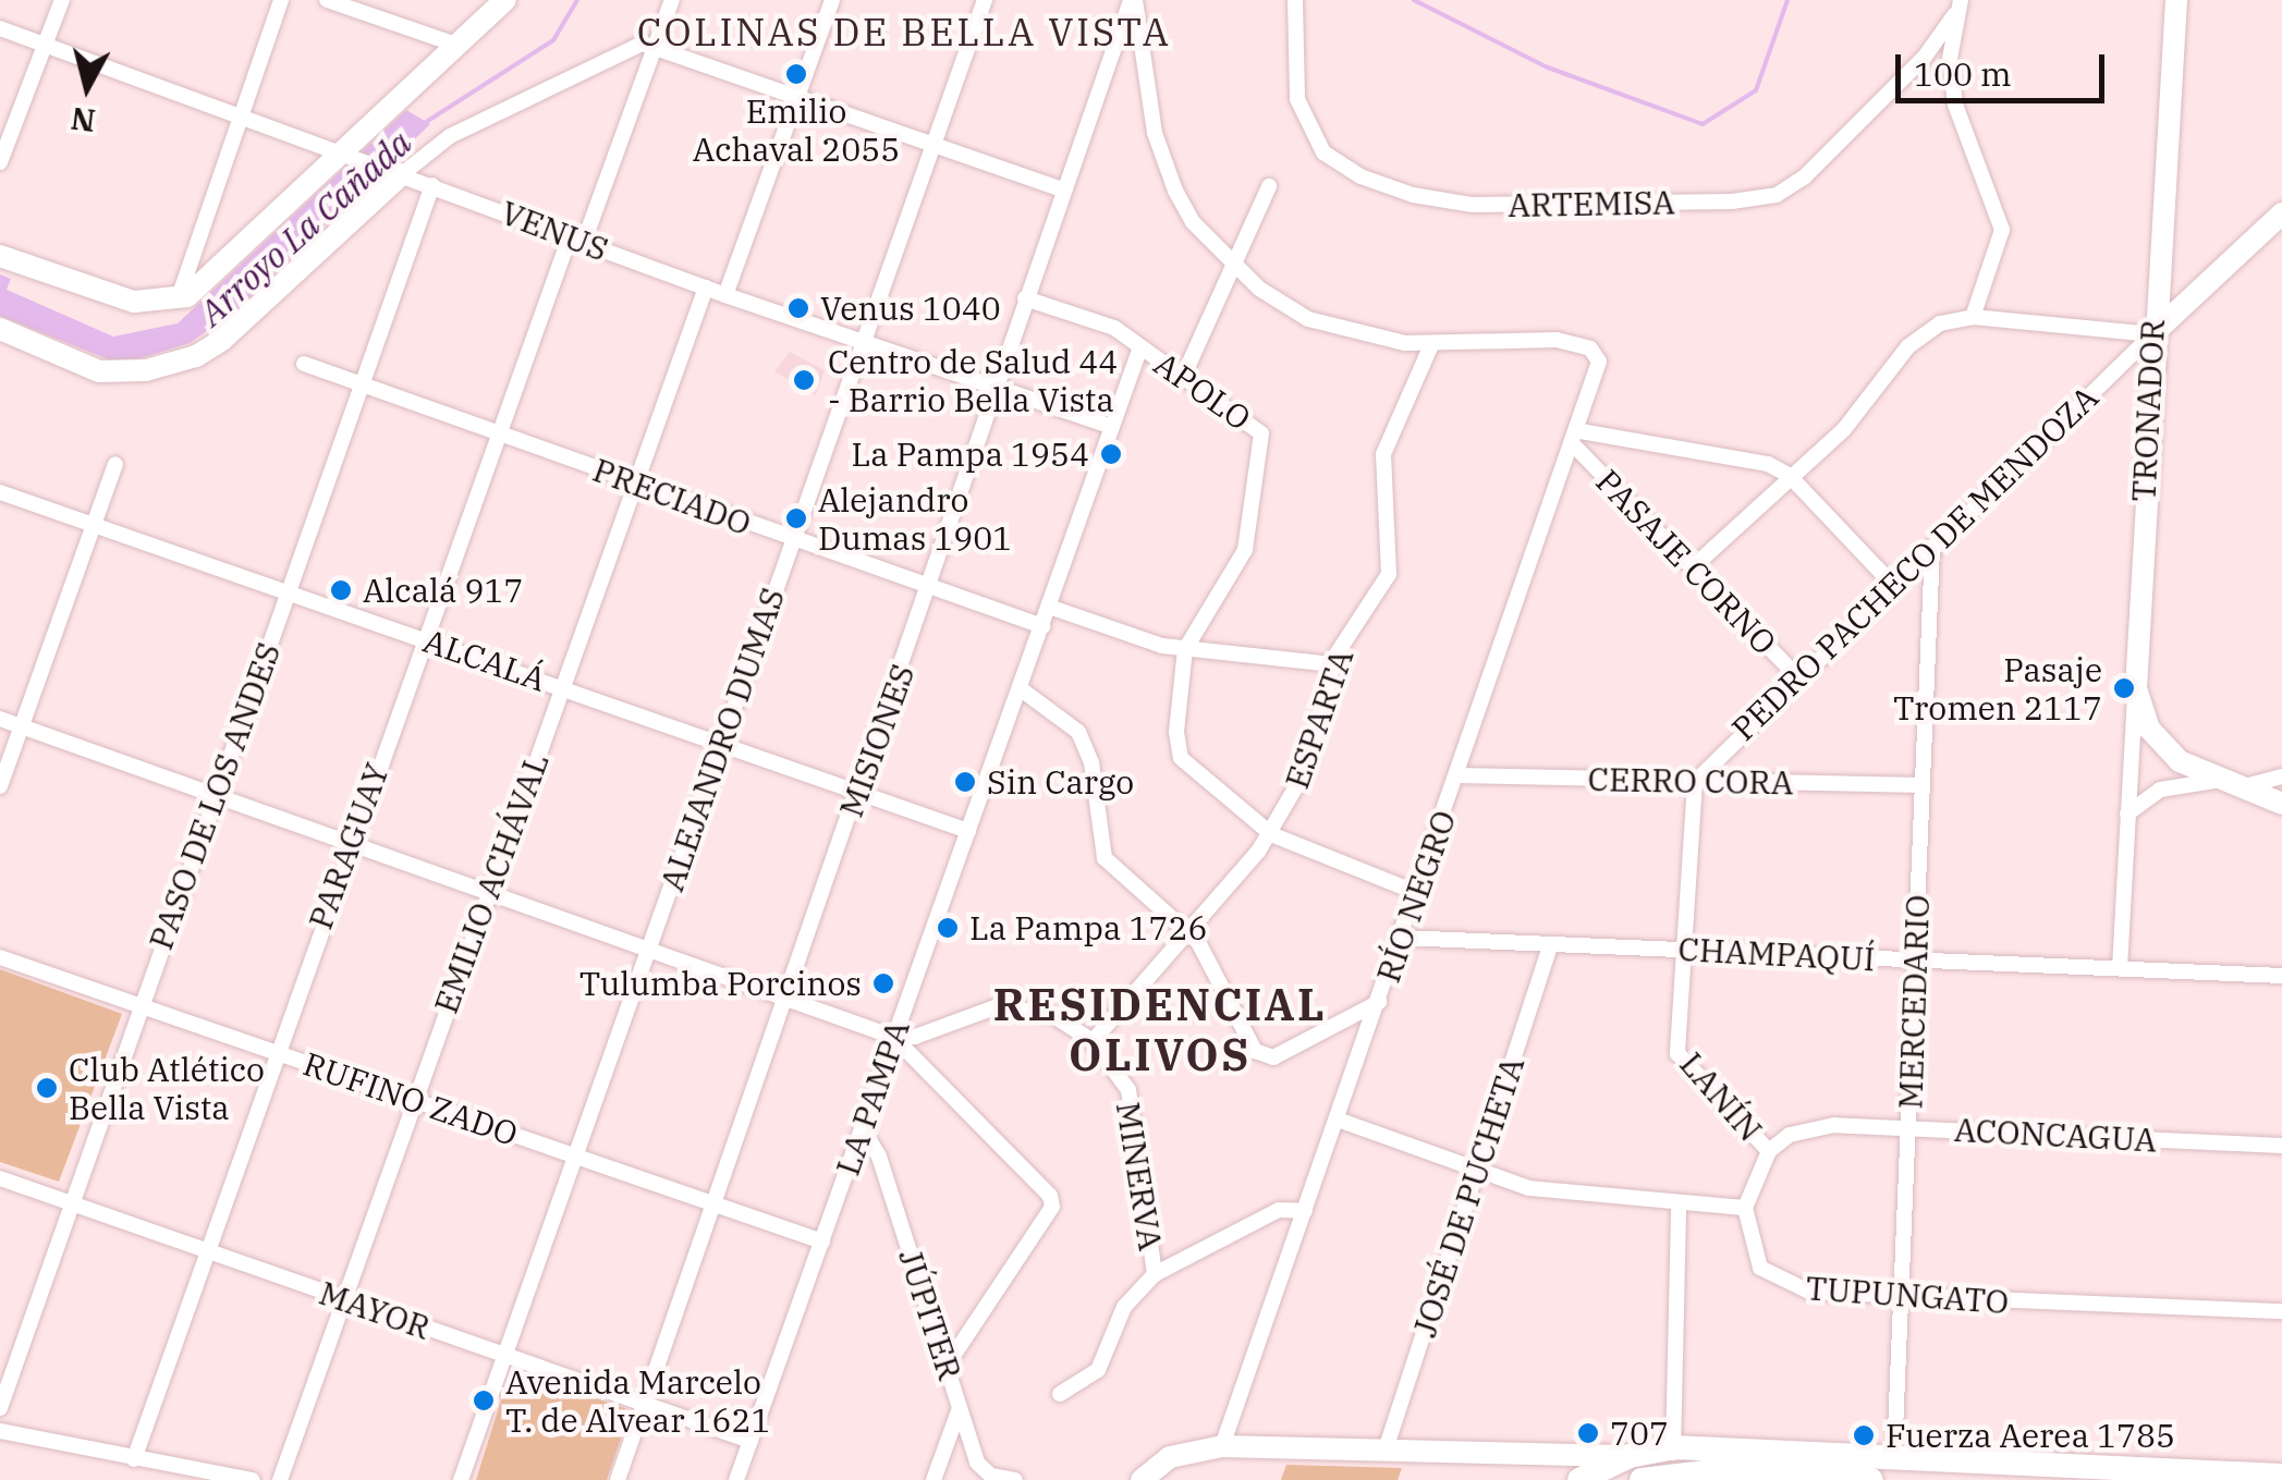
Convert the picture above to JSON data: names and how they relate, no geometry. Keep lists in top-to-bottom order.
{
  "streets": {
    "main road": ["TRONADOR", "PEDRO PACHECO DE MENDOZA"],
    "street": [
      "ARTEMISA",
      "VENUS",
      "APOLO",
      "PRECIADO",
      "PASAJE CORNO",
      "ALCALÁ",
      "ESPARTA",
      "ALEJANDRO DUMAS",
      "MISIONES",
      "CERRO CORA",
      "PASO DE LOS ANDES",
      "PARAGUAY",
      "EMILIO ACHÁVAL",
      "RÍO NEGRO",
      "CHAMPAQUÍ",
      "MERCEDARIO",
      "LANÍN",
      "LA PAMPA",
      "RUFINO ZADO",
      "ACONCAGUA",
      "MINERVA",
      "JOSÉ DE PUCHETA",
      "TUPUNGATO",
      "MAYOR",
      "JÚPITER"
    ]
  },
  "crossings": [
    ["VENUS", "ALEJANDRO DUMAS"],
    ["VENUS", "MISIONES"],
    ["VENUS", "PASO DE LOS ANDES"],
    ["VENUS", "PARAGUAY"],
    ["VENUS", "EMILIO ACHÁVAL"],
    ["VENUS", "LA PAMPA"],
    ["APOLO", "MISIONES"],
    ["APOLO", "LA PAMPA"],
    ["TRONADOR", "PEDRO PACHECO DE MENDOZA"],
    ["PRECIADO", "ALEJANDRO DUMAS"],
    ["PRECIADO", "MISIONES"],
    ["PRECIADO", "PASO DE LOS ANDES"],
    ["PRECIADO", "PARAGUAY"],
    ["PRECIADO", "EMILIO ACHÁVAL"],
    ["PRECIADO", "LA PAMPA"],
    ["PASAJE CORNO", "PEDRO PACHECO DE MENDOZA"],
    ["PASAJE CORNO", "RÍO NEGRO"],
    ["PEDRO PACHECO DE MENDOZA", "CERRO CORA"],
    ["PEDRO PACHECO DE MENDOZA", "MERCEDARIO"],
    ["PEDRO PACHECO DE MENDOZA", "LANÍN"],
    ["ALCALÁ", "ALEJANDRO DUMAS"],
    ["ALCALÁ", "MISIONES"],
    ["ALCALÁ", "PASO DE LOS ANDES"],
    ["ALCALÁ", "PARAGUAY"],
    ["ALCALÁ", "EMILIO ACHÁVAL"],
    ["ALCALÁ", "LA PAMPA"],
    ["ESPARTA", "RÍO NEGRO"],
    ["ESPARTA", "MINERVA"],
    ["ALEJANDRO DUMAS", "RUFINO ZADO"],
    ["ALEJANDRO DUMAS", "MAYOR"],
    ["MISIONES", "RUFINO ZADO"],
    ["MISIONES", "MAYOR"],
    ["CERRO CORA", "RÍO NEGRO"],
    ["CERRO CORA", "MERCEDARIO"],
    ["CERRO CORA", "LANÍN"],
    ["PASO DE LOS ANDES", "RUFINO ZADO"],
    ["PASO DE LOS ANDES", "MAYOR"],
    ["PARAGUAY", "RUFINO ZADO"],
    ["PARAGUAY", "MAYOR"],
    ["EMILIO ACHÁVAL", "RUFINO ZADO"],
    ["EMILIO ACHÁVAL", "MAYOR"],
    ["RÍO NEGRO", "CHAMPAQUÍ"],
    ["RÍO NEGRO", "MINERVA"],
    ["CHAMPAQUÍ", "MERCEDARIO"],
    ["CHAMPAQUÍ", "LANÍN"],
    ["CHAMPAQUÍ", "JOSÉ DE PUCHETA"],
    ["MERCEDARIO", "ACONCAGUA"],
    ["MERCEDARIO", "TUPUNGATO"],
    ["LANÍN", "ACONCAGUA"],
    ["LA PAMPA", "RUFINO ZADO"],
    ["LA PAMPA", "MINERVA"],
    ["LA PAMPA", "MAYOR"],
    ["LA PAMPA", "JÚPITER"]
  ],
  "districts": ["COLINAS DE BELLA VISTA", "RESIDENCIAL OLIVOS"],
  "water": ["Arroyo La Cañada"],
  "places": [
    "Emilio Achaval 2055",
    "Venus 1040",
    "Centro de Salud 44 - Barrio Bella Vista",
    "La Pampa 1954",
    "Alejandro Dumas 1901",
    "Alcalá 917",
    "Pasaje Tromen 2117",
    "Sin Cargo",
    "La Pampa 1726",
    "Tulumba Porcinos",
    "Club Atlético Bella Vista",
    "Avenida Marcelo T. de Alvear 1621",
    "707",
    "Fuerza Aerea 1785"
  ],
  "scale_bar": "100 m",
  "north": "bottom"
}
